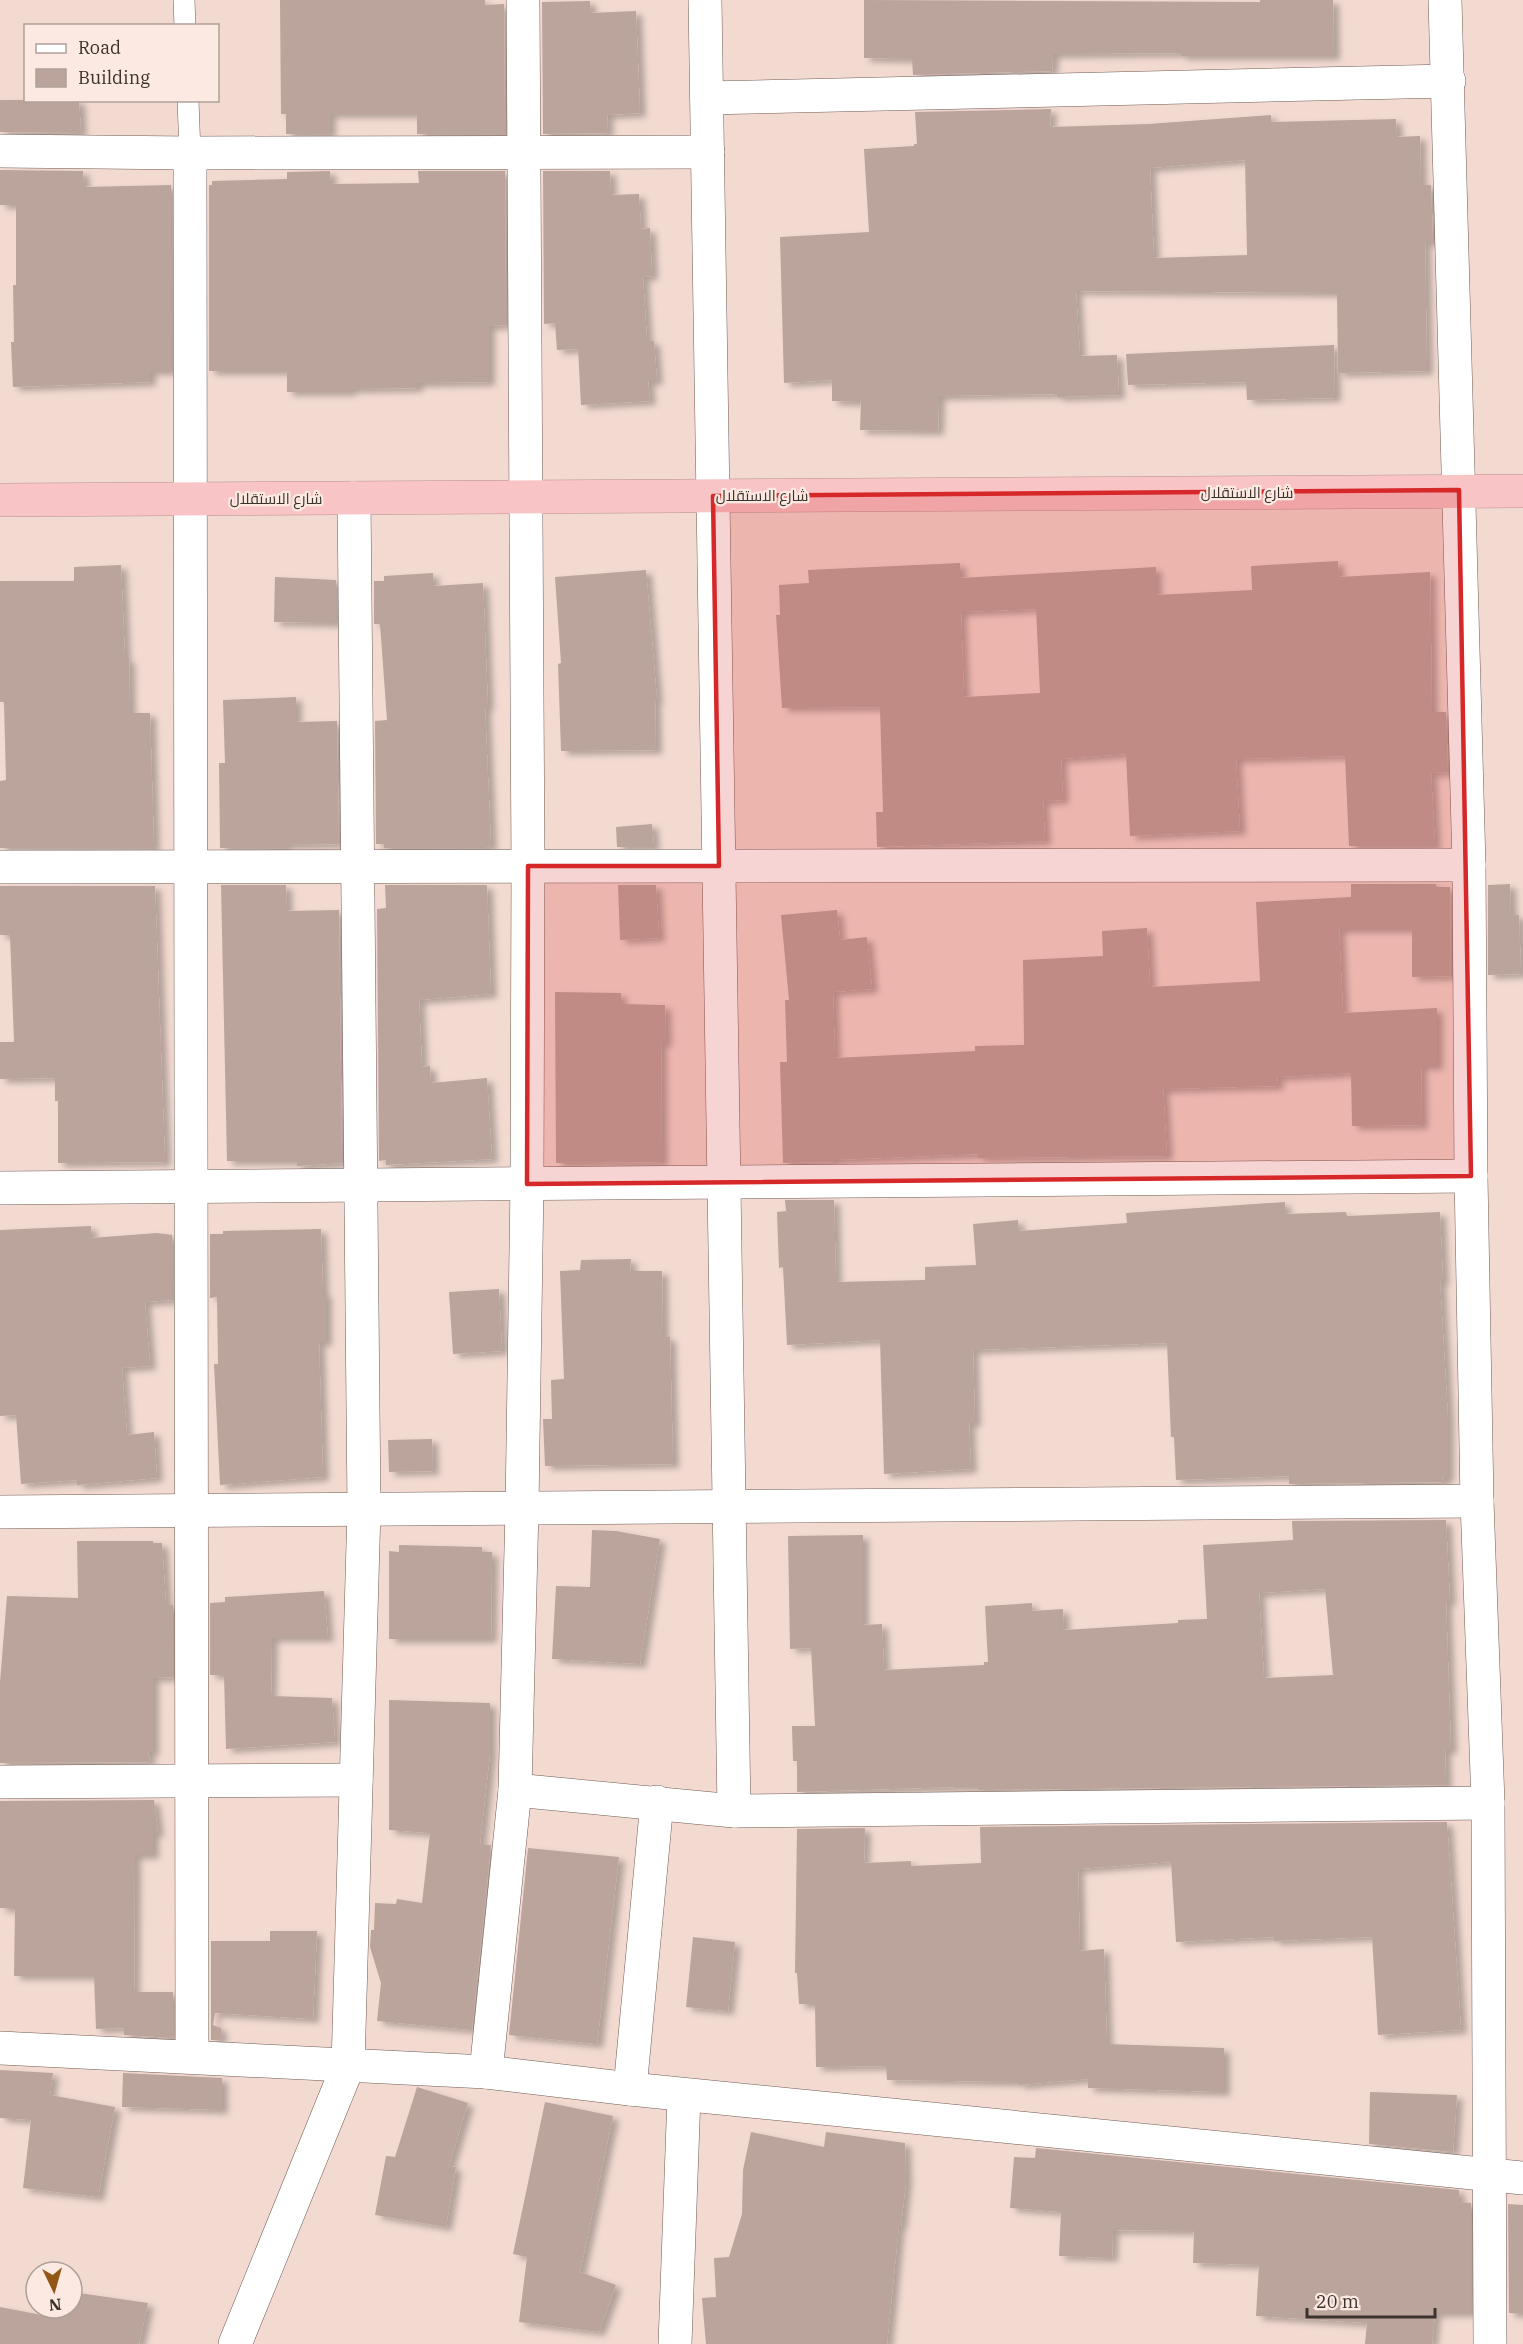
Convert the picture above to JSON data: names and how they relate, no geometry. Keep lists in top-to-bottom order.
{
  "streets": {
    "highway": ["شارع الاستقلال"]
  },
  "legend": ["Road", "Building"],
  "scale_bar": "20 m",
  "north": "bottom"
}
